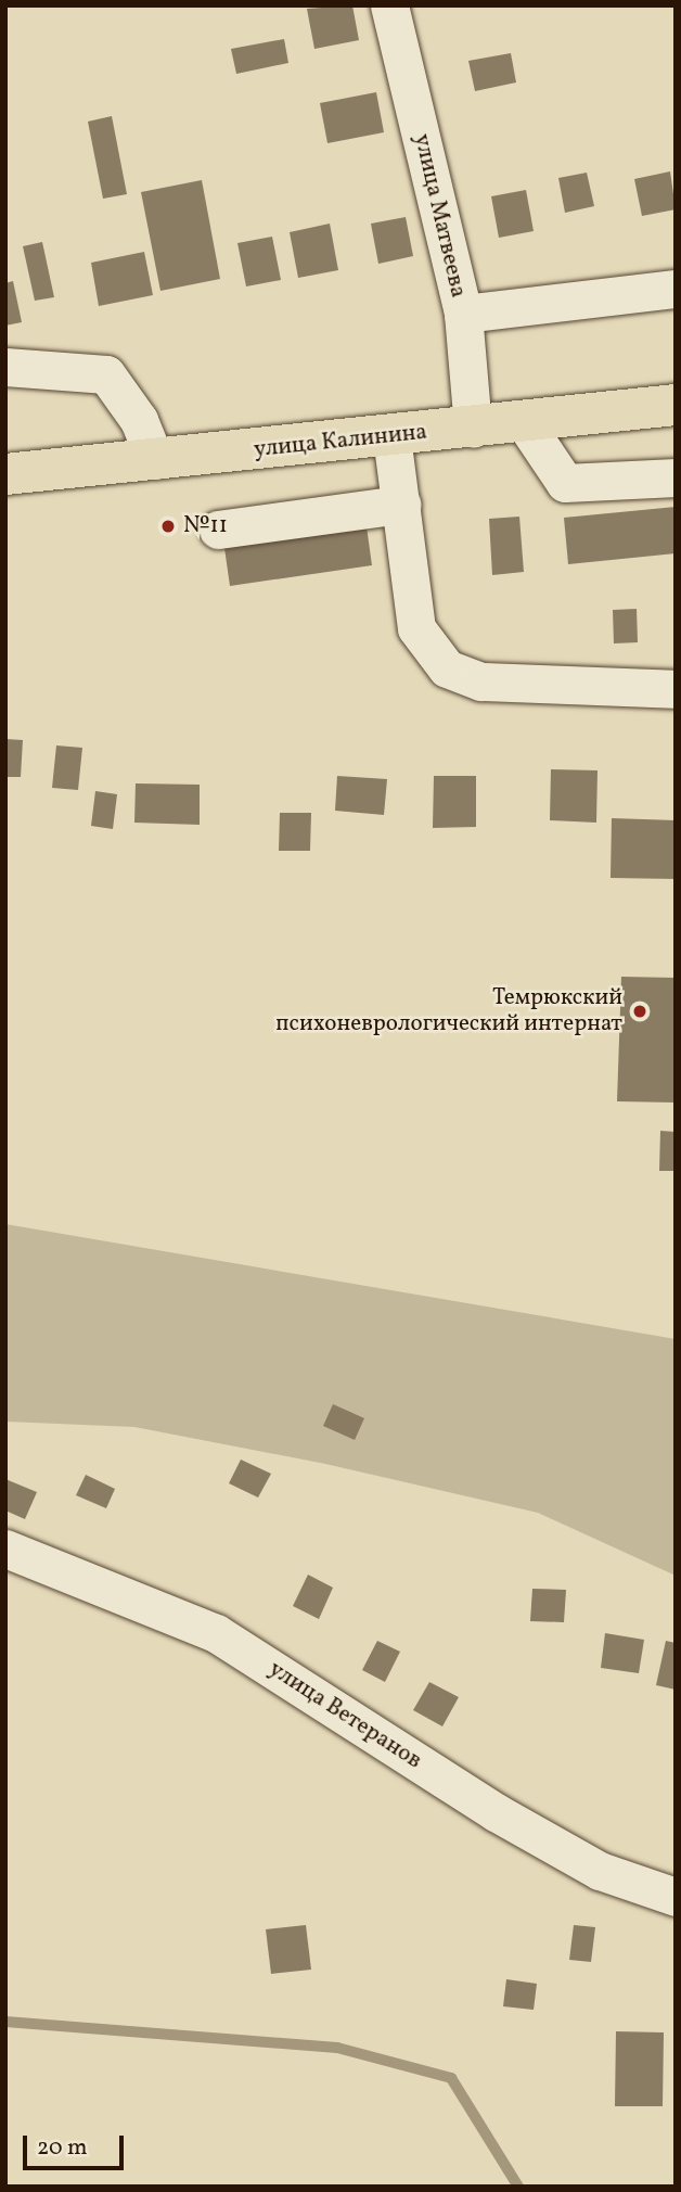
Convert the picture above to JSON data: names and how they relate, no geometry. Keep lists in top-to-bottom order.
{
  "streets": {
    "main road": ["улица Калинина"],
    "street": ["улица Матвеева", "улица Ветеранов"]
  },
  "crossings": [
    ["улица Матвеева", "улица Калинина"]
  ],
  "places": ["№11", "Темрюкский психоневрологический интернат"],
  "scale_bar": "20 m"
}
